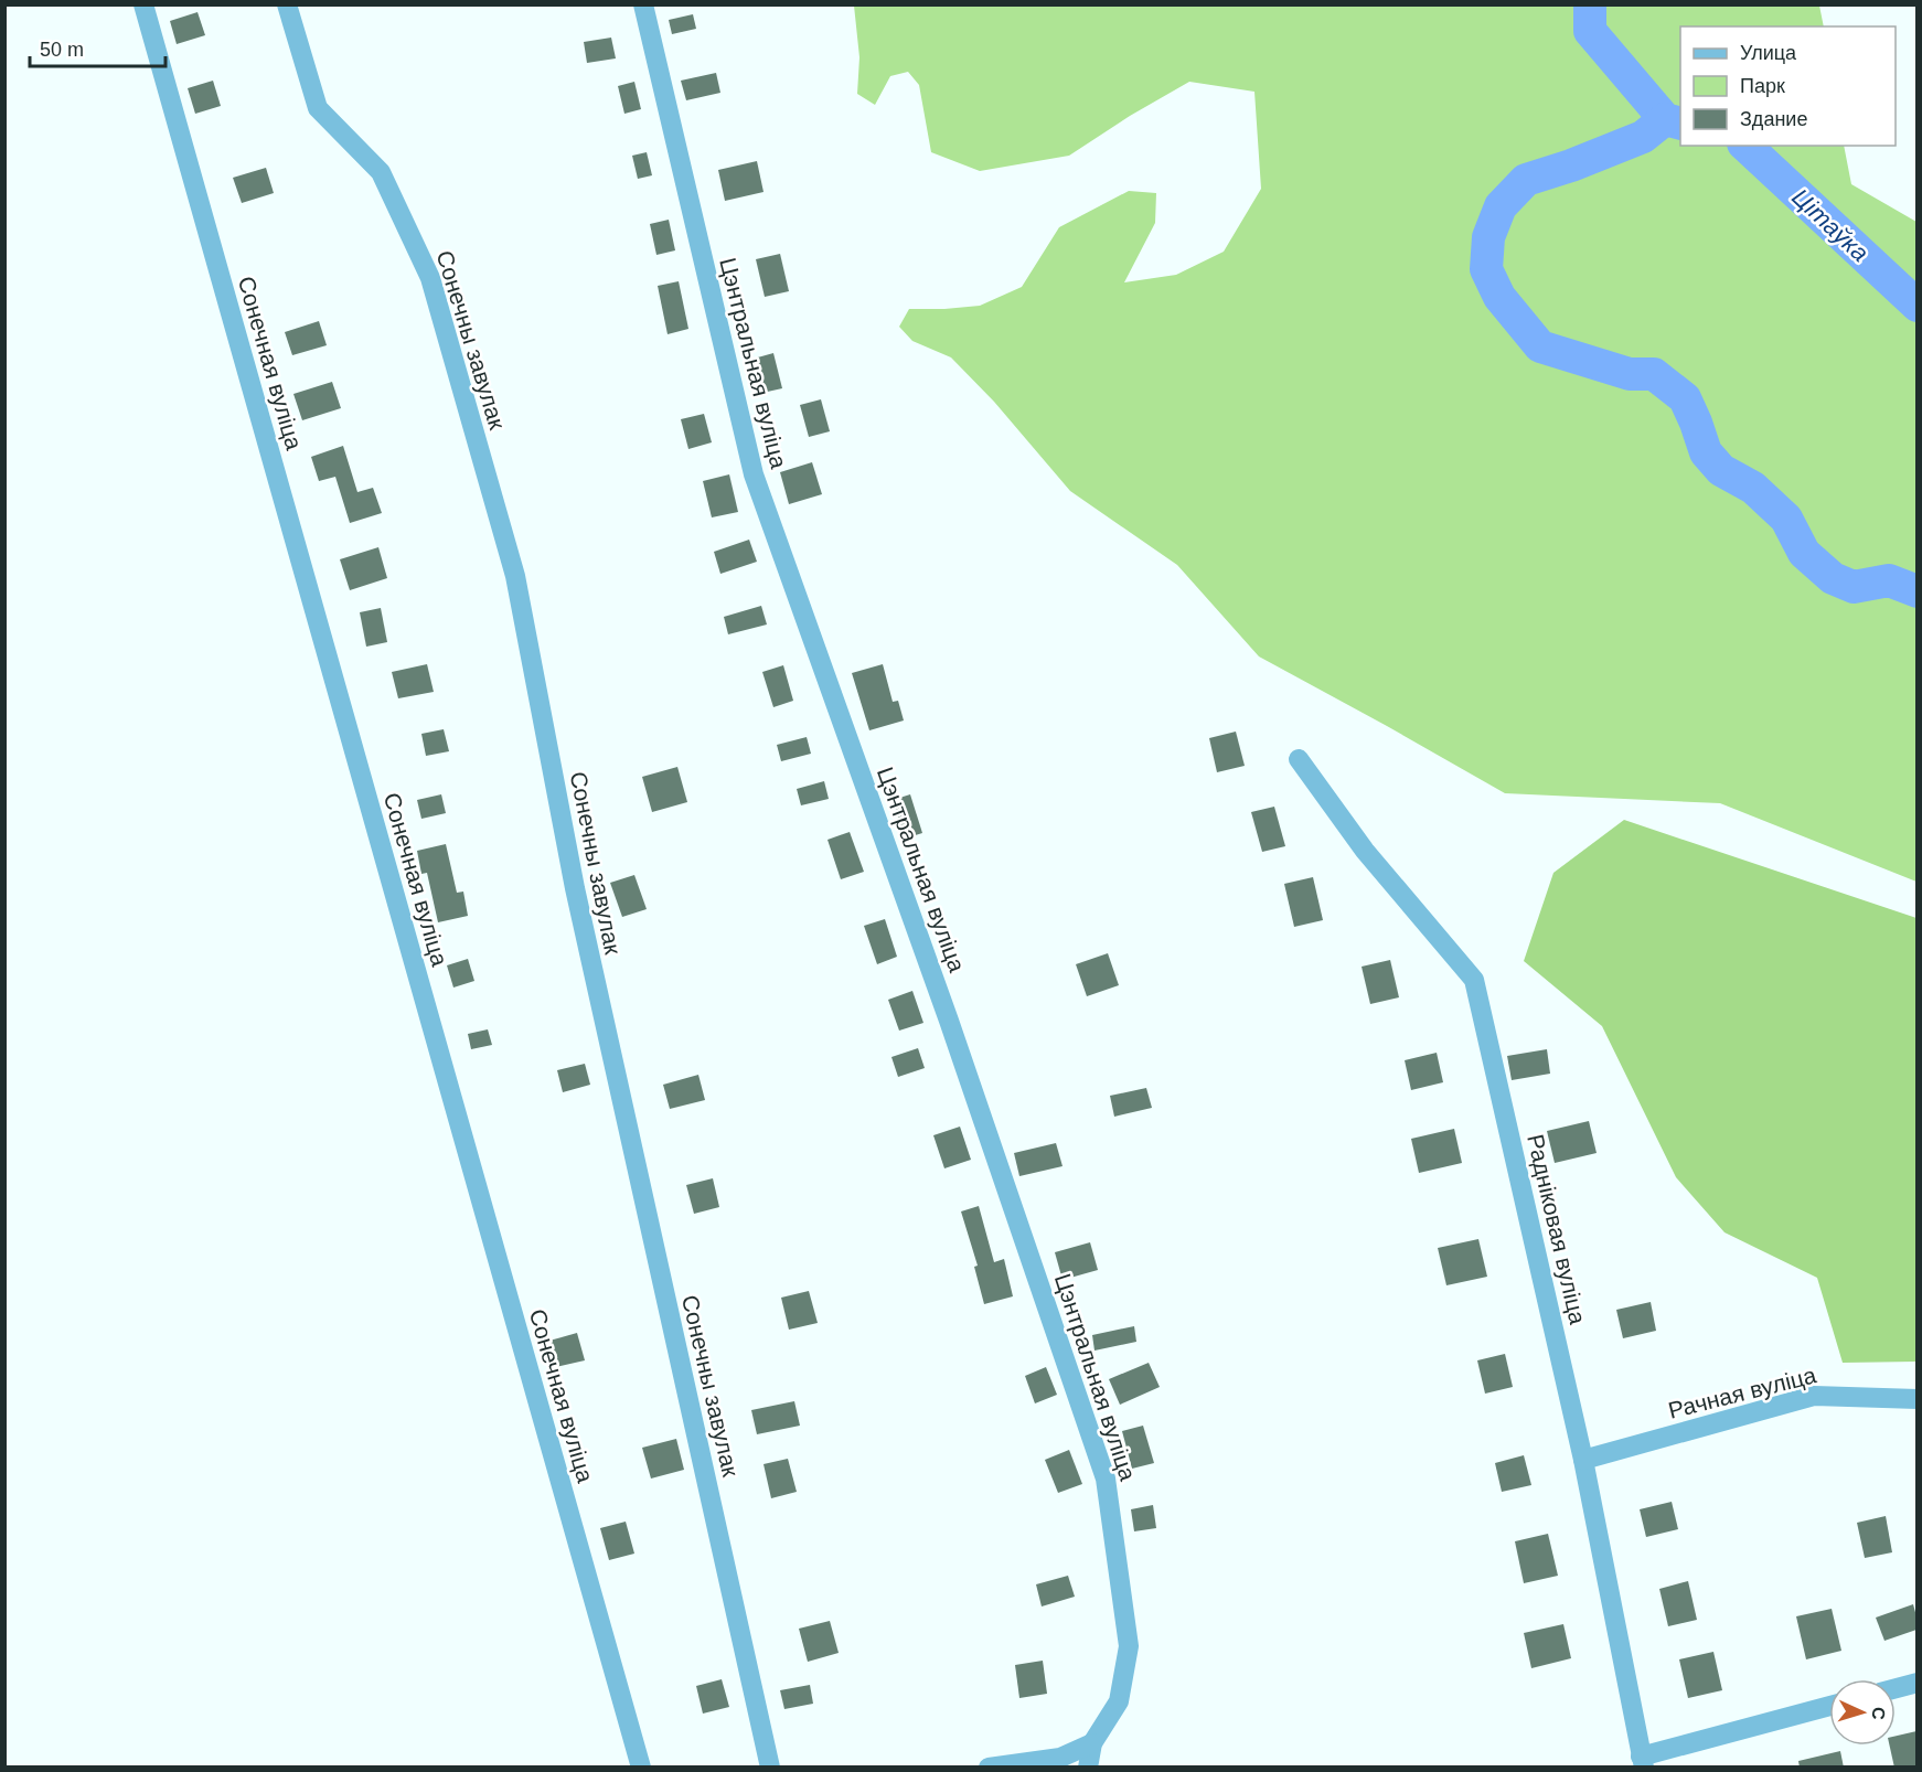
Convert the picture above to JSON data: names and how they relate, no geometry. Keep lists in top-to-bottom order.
{
  "streets": {
    "street": [
      "Сонечны завулак",
      "Сонечная вуліца",
      "Цэнтральная вуліца",
      "Радніковая вуліца",
      "Рачная вуліца"
    ]
  },
  "crossings": [
    ["Радніковая вуліца", "Рачная вуліца"]
  ],
  "water": ["Цітаўка"],
  "legend": ["Улица", "Парк", "Здание"],
  "scale_bar": "50 m",
  "north": "right"
}
